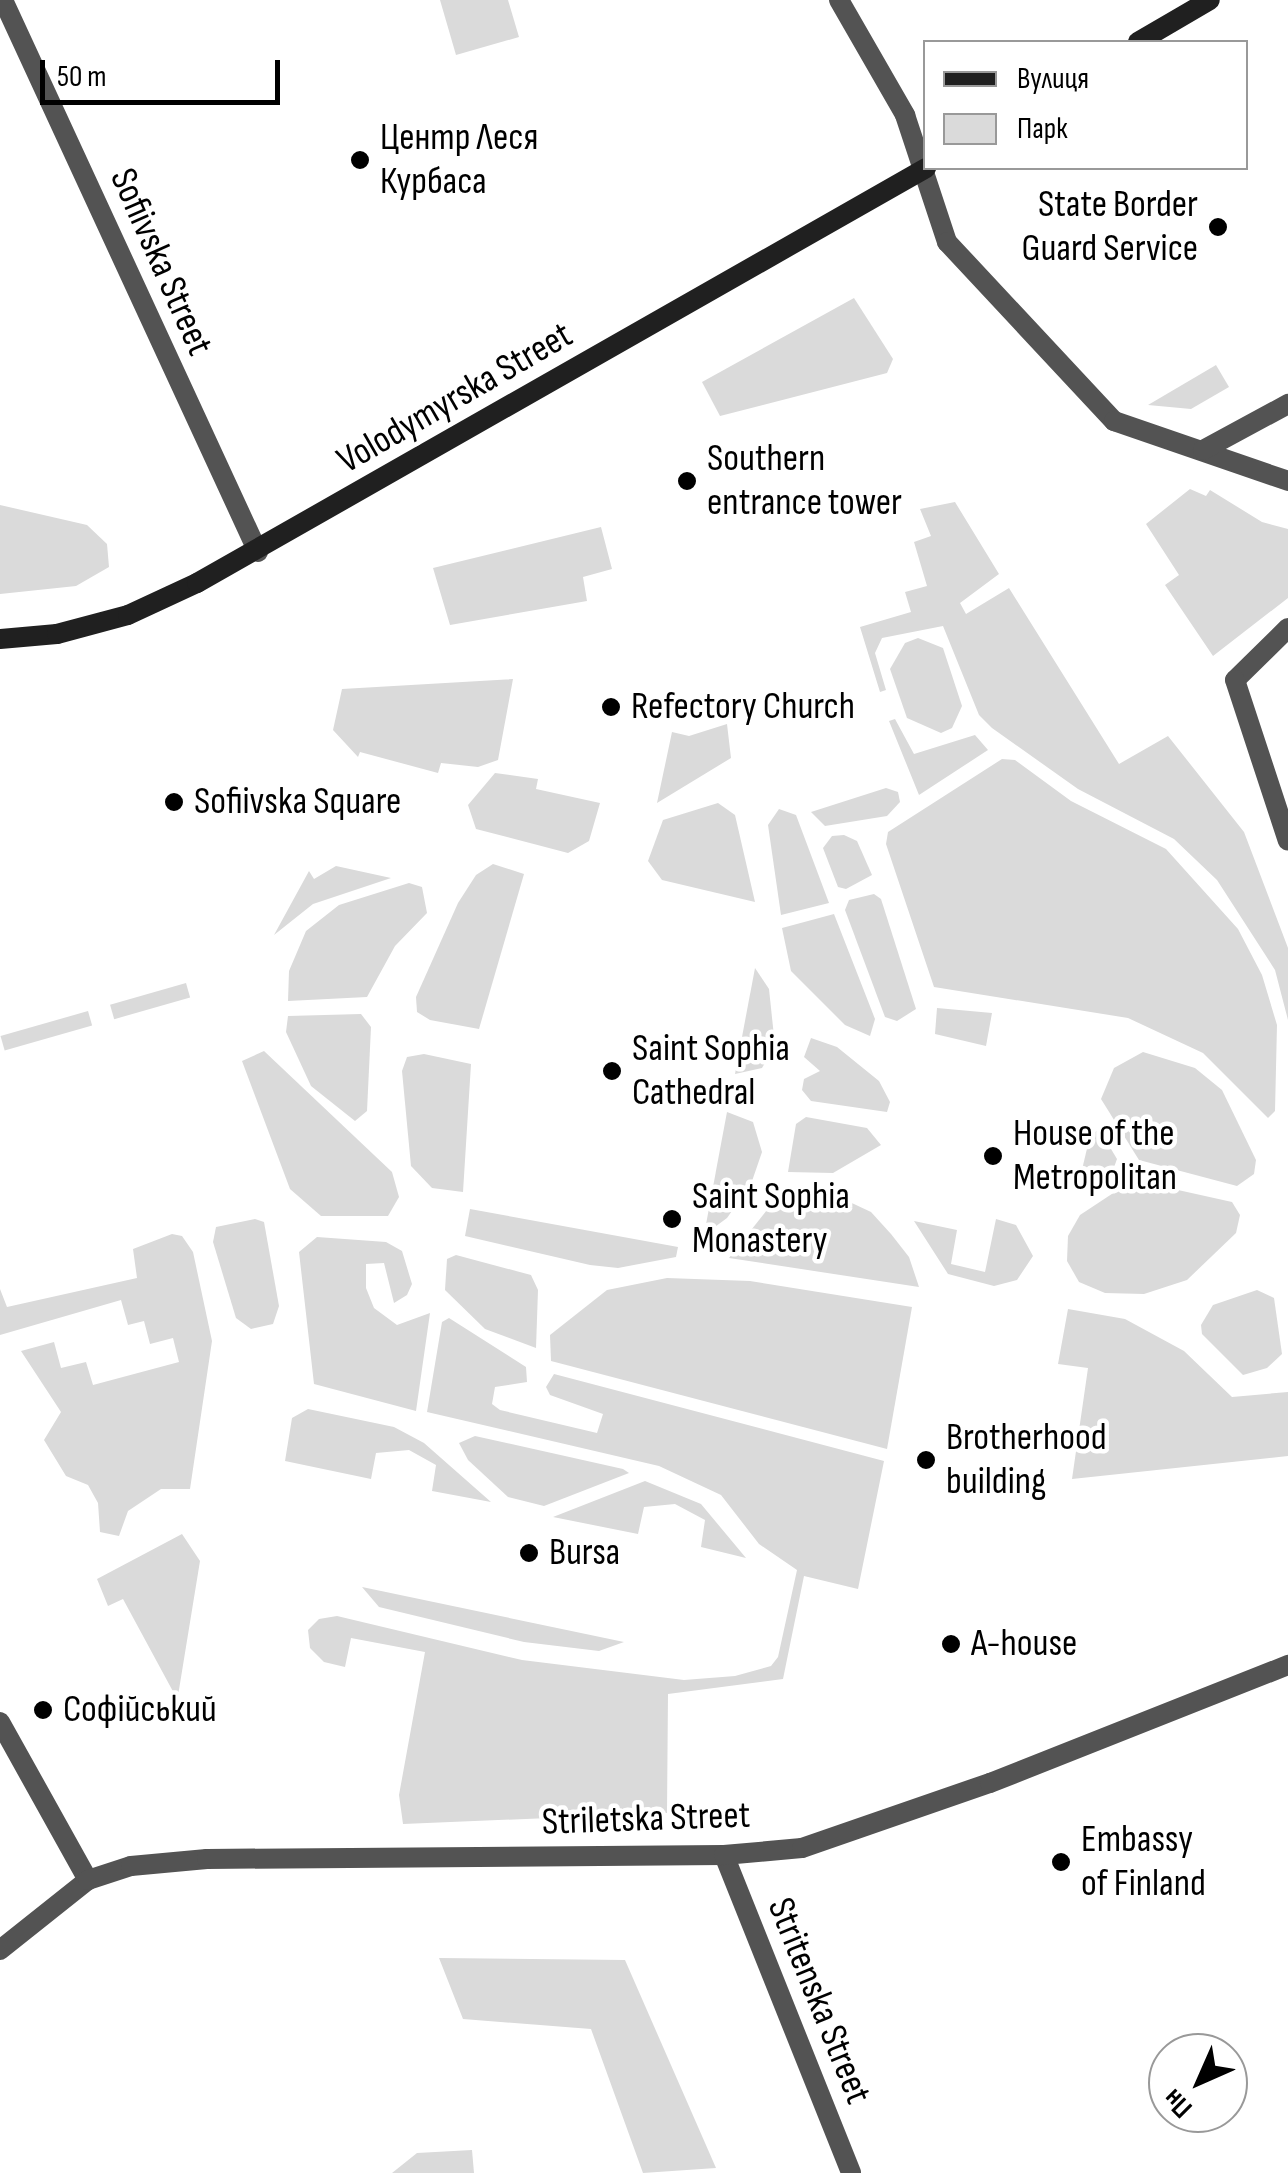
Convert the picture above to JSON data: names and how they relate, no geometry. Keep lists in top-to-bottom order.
{
  "streets": {
    "main road": ["Volodymyrska Street"],
    "street": ["Sofiivska Street", "Striletska Street", "Stritenska Street"]
  },
  "crossings": [
    ["Sofiivska Street", "Volodymyrska Street"],
    ["Striletska Street", "Stritenska Street"]
  ],
  "places": [
    "Центр Леся Курбаса",
    "State Border Guard Service",
    "Southern entrance tower",
    "Refectory Church",
    "Sofiivska Square",
    "Saint Sophia Cathedral",
    "House of the Metropolitan",
    "Saint Sophia Monastery",
    "Brotherhood building",
    "Bursa",
    "A-house",
    "Софійський",
    "Embassy of Finland"
  ],
  "legend": ["Вулиця", "Парк"],
  "scale_bar": "50 m",
  "north": "bottom left"
}
